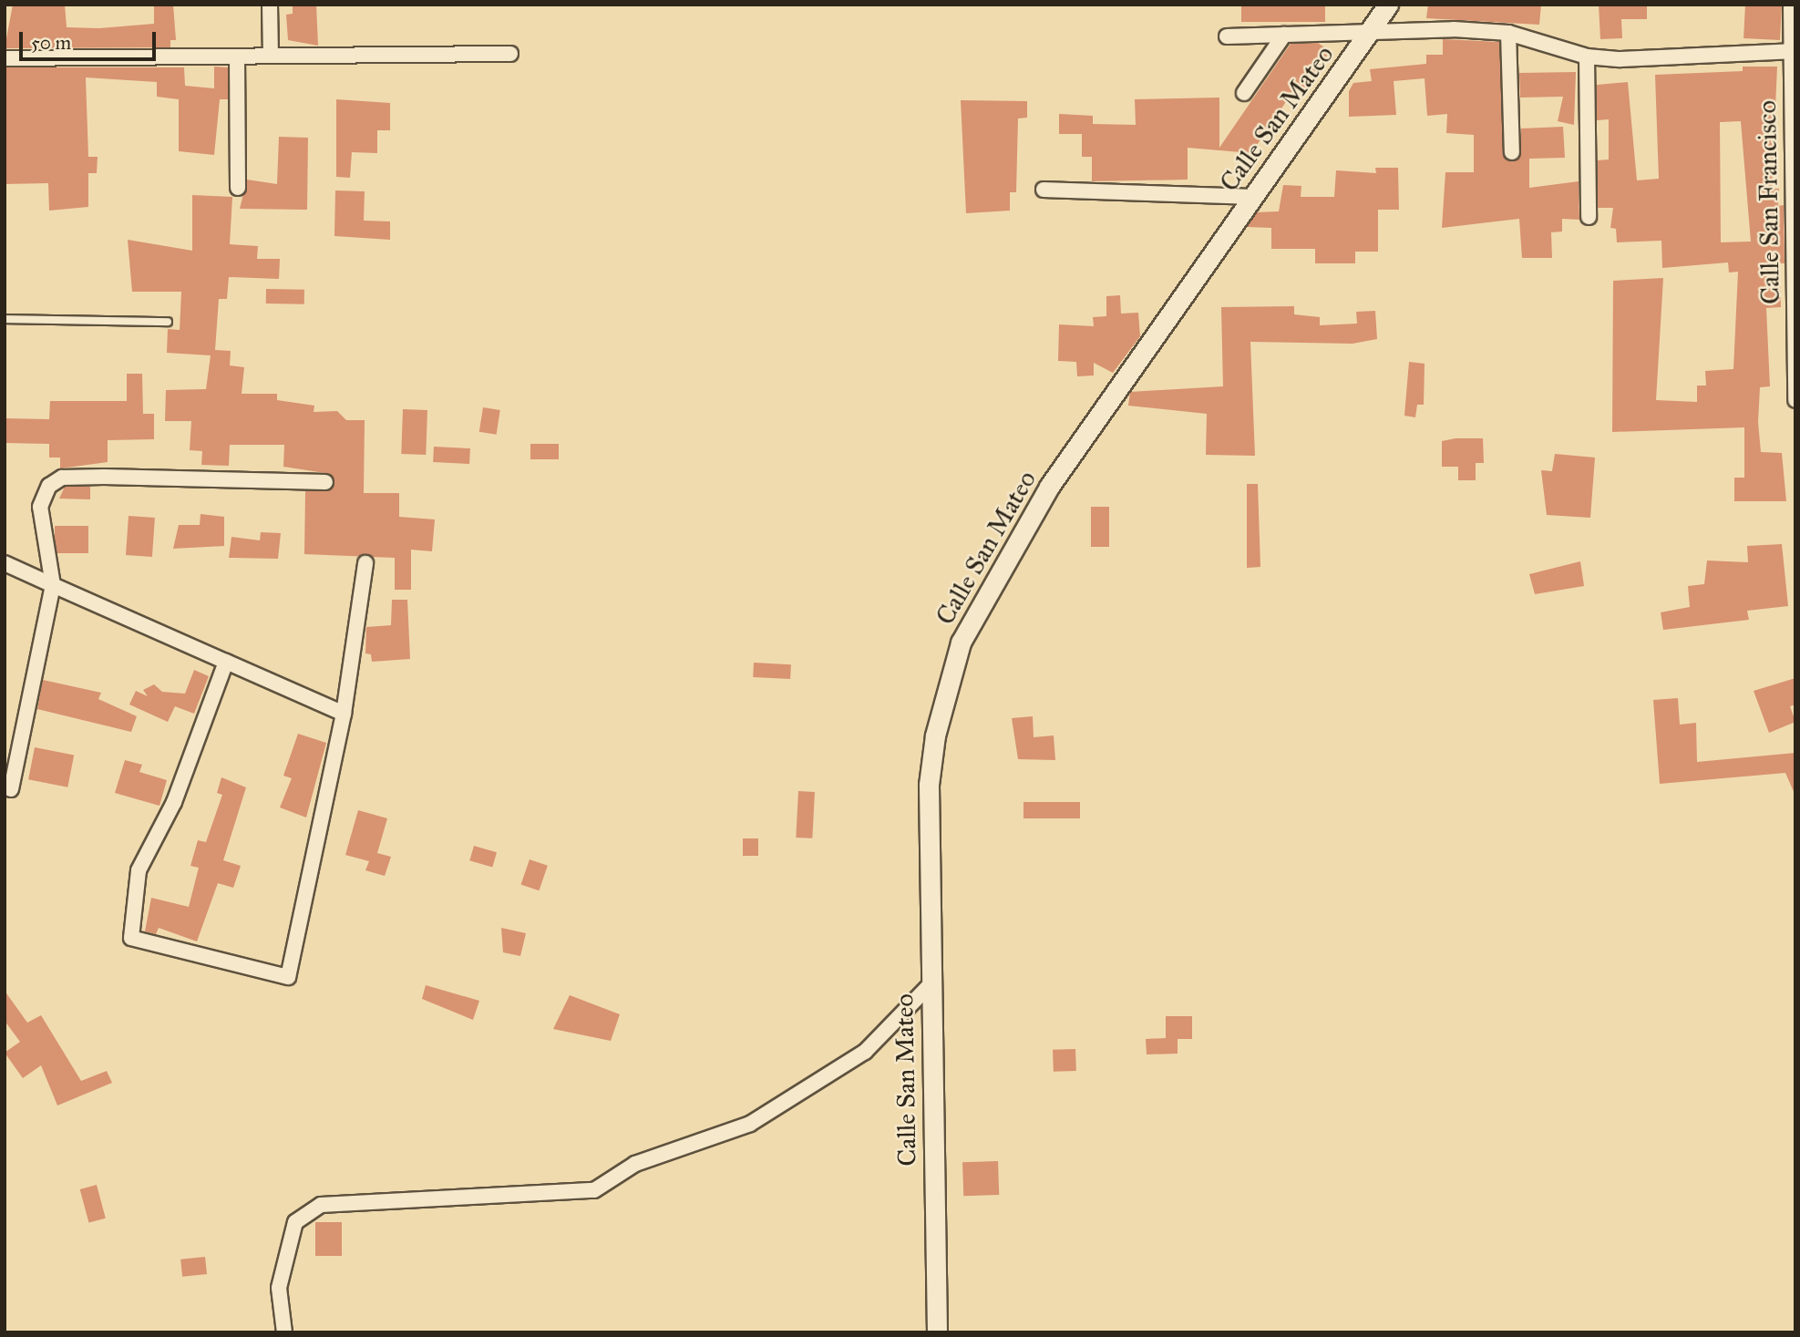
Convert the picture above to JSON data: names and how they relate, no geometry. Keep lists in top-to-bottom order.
{
  "streets": {
    "street": ["Calle San Mateo", "Calle San Francisco"]
  },
  "scale_bar": "50 m"
}
